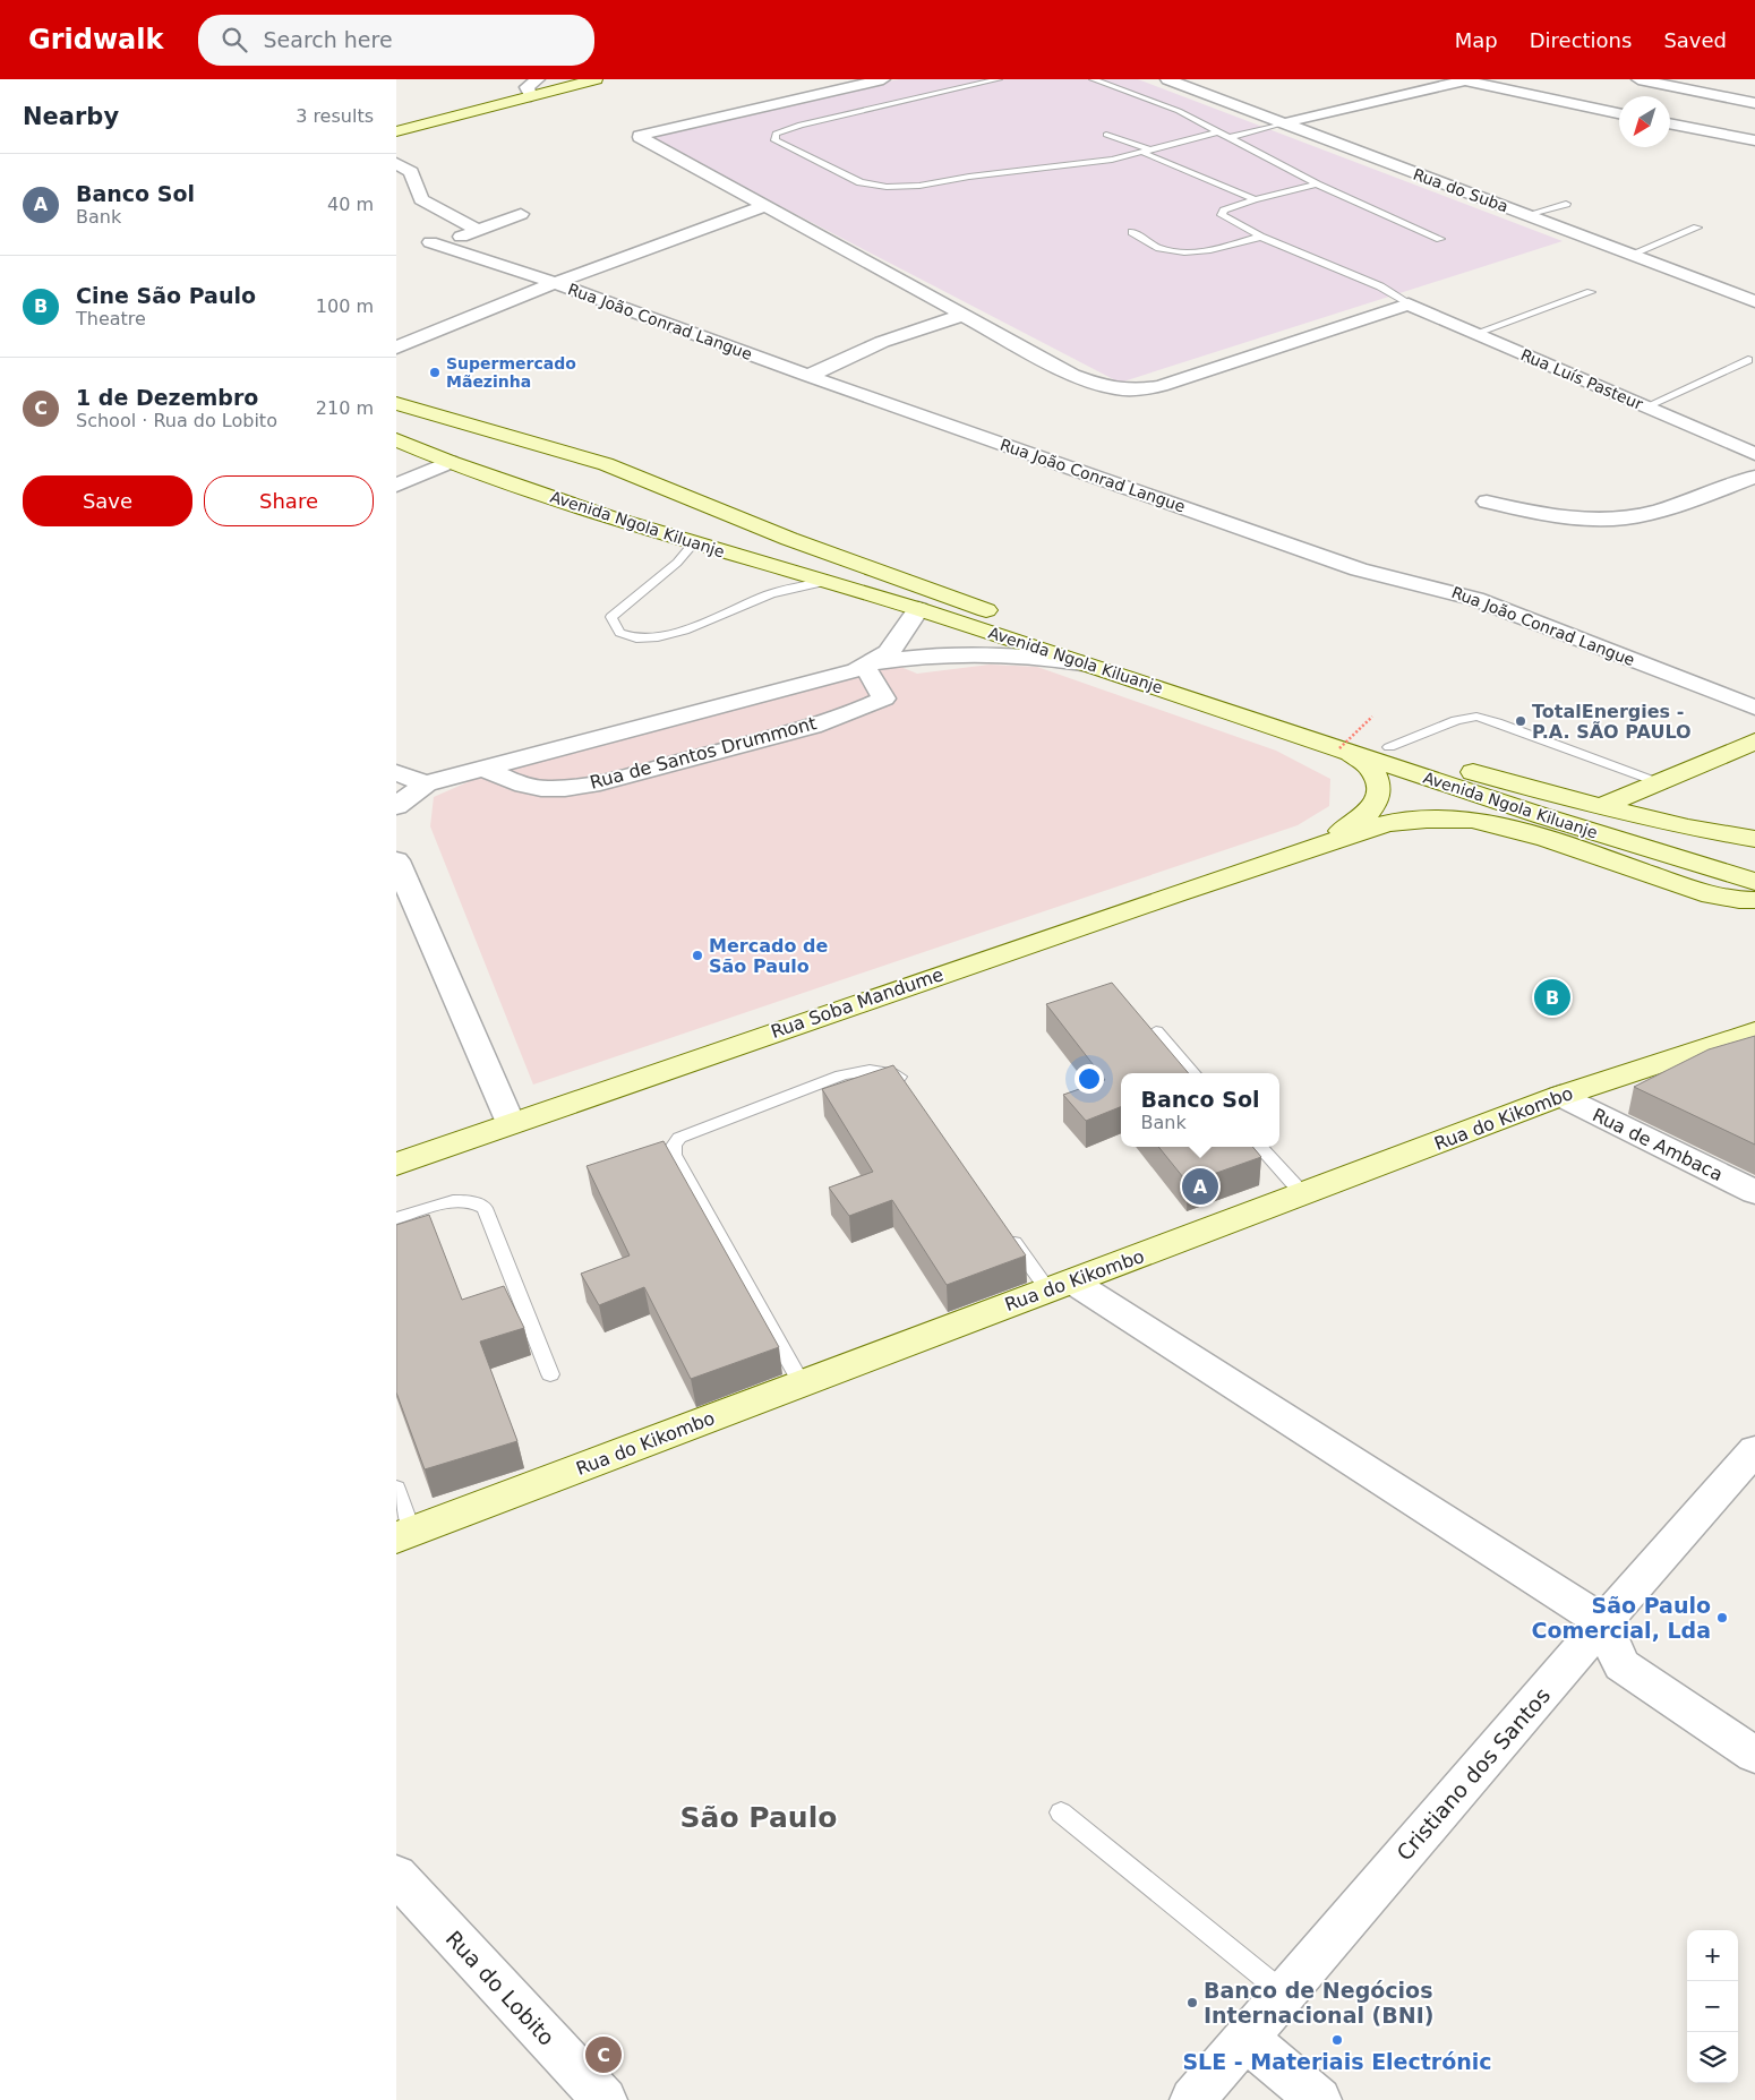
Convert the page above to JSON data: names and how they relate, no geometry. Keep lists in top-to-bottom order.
{
  "streets": {
    "main road": ["Avenida Ngola Kiluanje", "Rua Soba Mandume", "Rua do Kikombo"],
    "street": [
      "Rua do Suba",
      "Rua João Conrad Langue",
      "Rua Luís Pasteur",
      "Rua de Santos Drummont",
      "Rua de Ambaca",
      "Cristiano dos Santos",
      "Rua do Lobito"
    ]
  },
  "crossings": [
    ["Rua do Kikombo", "Rua de Ambaca"]
  ],
  "districts": ["São Paulo"],
  "places": [
    "Supermercado Mãezinha",
    "TotalEnergies - P.A. SÃO PAULO",
    "Mercado de São Paulo",
    "São Paulo Comercial, Lda",
    "Banco de Negócios Internacional (BNI)",
    "SLE - Materiais Electrónic"
  ],
  "north": "bottom left",
  "page": {
    "header": "Gridwalk",
    "search": "Search here",
    "nav": ["Map", "Directions", "Saved"],
    "heading": ["Nearby", "3 results"],
    "list": [
      {
        "mark": "A",
        "name": "Banco Sol",
        "note": "Bank",
        "value": "40 m"
      },
      {
        "mark": "B",
        "name": "Cine São Paulo",
        "note": "Theatre",
        "value": "100 m"
      },
      {
        "mark": "C",
        "name": "1 de Dezembro",
        "note": "School · Rua do Lobito",
        "value": "210 m"
      }
    ],
    "buttons": ["Save", "Share"],
    "pins": ["B", "A", "C"],
    "popup": ["Banco Sol", "Bank"],
    "map_buttons": ["+", "−"]
  }
}
